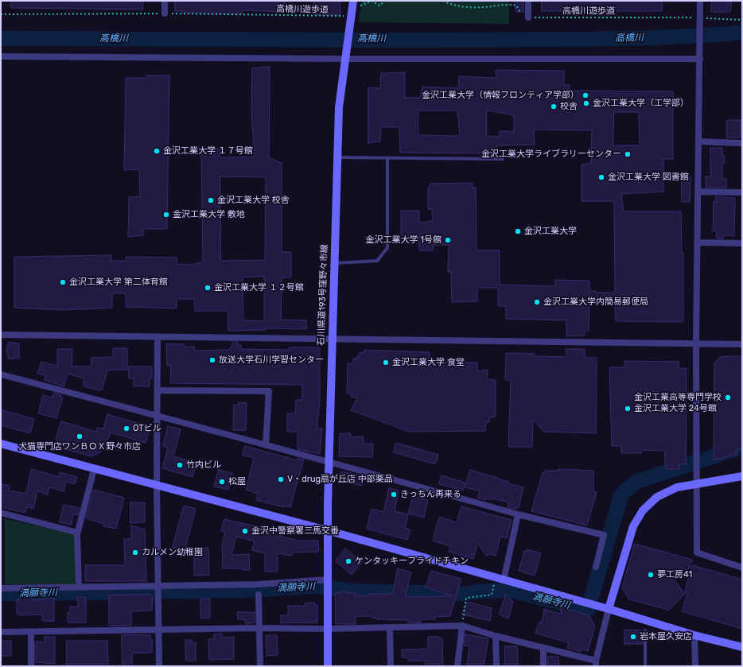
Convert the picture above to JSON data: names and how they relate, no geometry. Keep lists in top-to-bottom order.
{
  "streets": {
    "street": ["石川県道193号窪野々市線"],
    "path": ["高橋川遊歩道"]
  },
  "crossings": [
    ["高橋川遊歩道", "石川県道193号窪野々市線"]
  ],
  "water": ["高橋川", "満願寺川"],
  "places": [
    "金沢工業大学（情報フロンティア学部）",
    "金沢工業大学（工学部）",
    "校舎",
    "金沢工業大学 １７号館",
    "金沢工業大学ライブラリーセンター",
    "金沢工業大学 図書館",
    "金沢工業大学 校舎",
    "金沢工業大学 敷地",
    "金沢工業大学",
    "金沢工業大学 1号館",
    "金沢工業大学 第二体育館",
    "金沢工業大学 １２号館",
    "金沢工業大学内簡易郵便局",
    "放送大学石川学習センター",
    "金沢工業大学 食堂",
    "金沢工業高等専門学校",
    "金沢工業大学 24号館",
    "OTビル",
    "犬猫専門店ワンＢＯＸ野々市店",
    "竹内ビル",
    "V・drug扇が丘店 中部薬品",
    "松屋",
    "きっちん再来る",
    "金沢中警察署三馬交番",
    "カルメン幼稚園",
    "ケンタッキーフライドチキン",
    "夢工房41",
    "岩本屋久安店"
  ]
}
